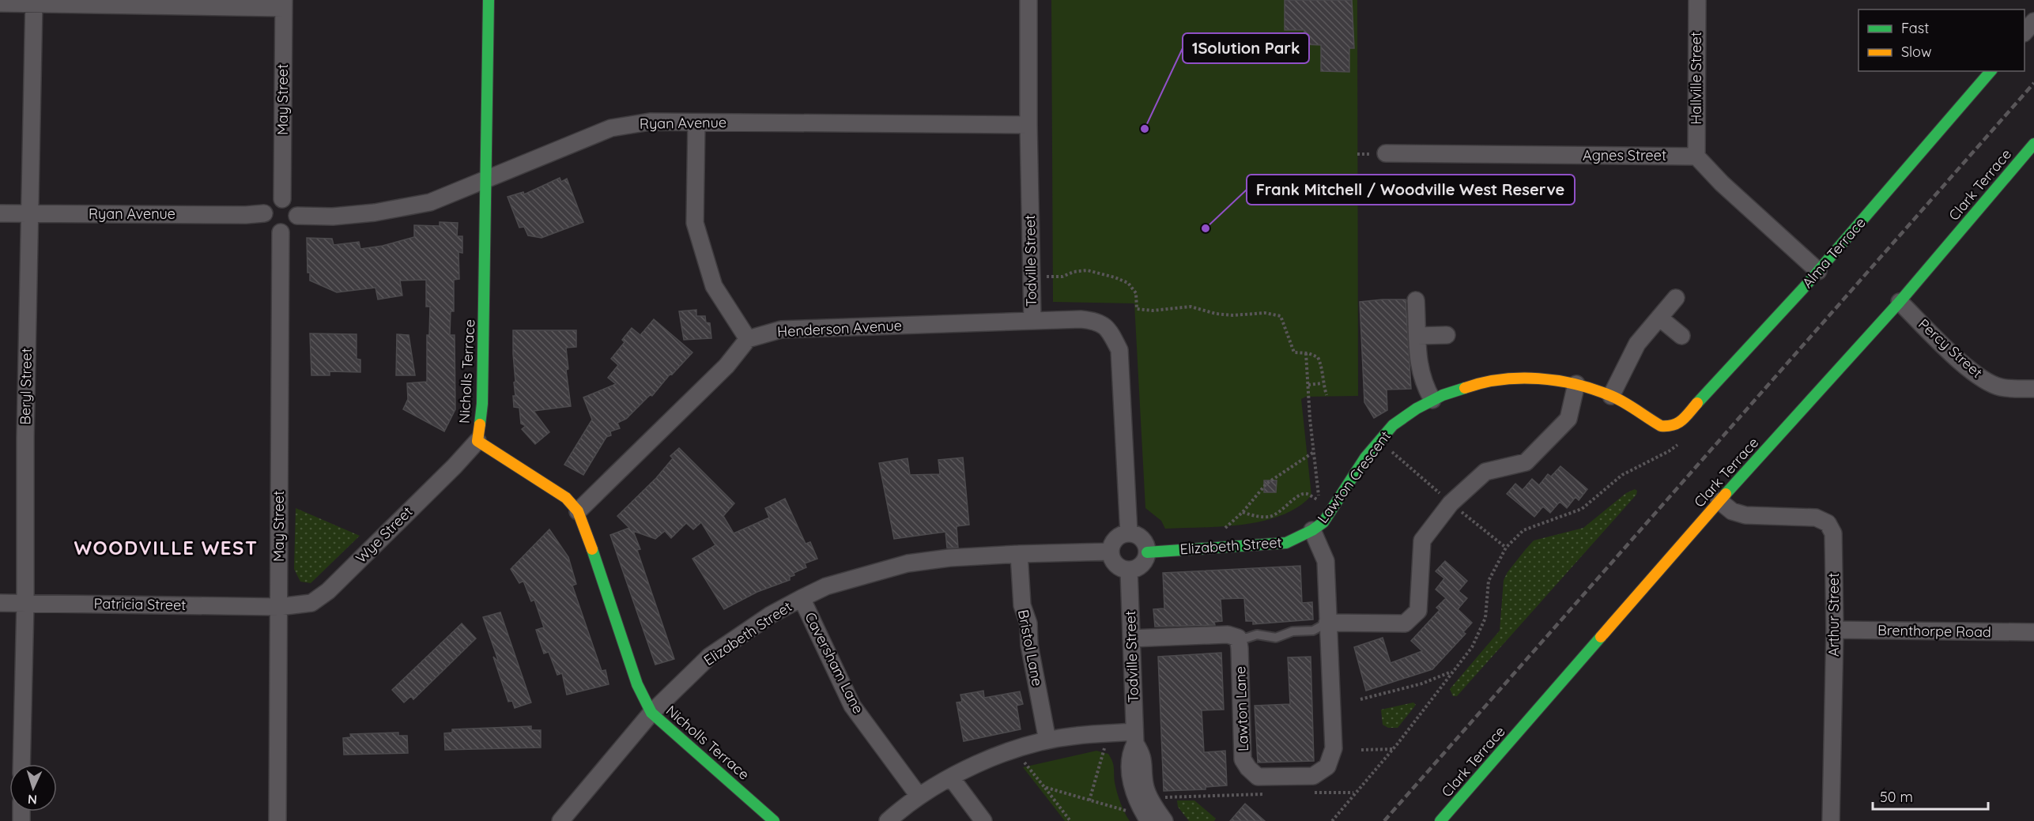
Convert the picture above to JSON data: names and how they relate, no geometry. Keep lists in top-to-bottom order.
{
  "streets": {
    "street": [
      "Hallville Street",
      "May Street",
      "Ryan Avenue",
      "Agnes Street",
      "Clark Terrace",
      "Alma Terrace",
      "Todville Street",
      "Henderson Avenue",
      "Percy Street",
      "Nicholls Terrace",
      "Beryl Street",
      "Lawton Crescent",
      "Wye Street",
      "Elizabeth Street",
      "Patricia Street",
      "Arthur Street",
      "Brenthorpe Road",
      "Bristol Lane",
      "Caversham Lane",
      "Lawton Lane"
    ]
  },
  "crossings": [
    ["Hallville Street", "Agnes Street"],
    ["May Street", "Ryan Avenue"],
    ["May Street", "Wye Street"],
    ["May Street", "Patricia Street"],
    ["Ryan Avenue", "Todville Street"],
    ["Ryan Avenue", "Nicholls Terrace"],
    ["Ryan Avenue", "Beryl Street"],
    ["Clark Terrace", "Percy Street"],
    ["Clark Terrace", "Arthur Street"],
    ["Alma Terrace", "Lawton Crescent"],
    ["Todville Street", "Henderson Avenue"],
    ["Todville Street", "Elizabeth Street"],
    ["Nicholls Terrace", "Wye Street"],
    ["Nicholls Terrace", "Elizabeth Street"],
    ["Beryl Street", "Patricia Street"],
    ["Lawton Crescent", "Elizabeth Street"],
    ["Lawton Crescent", "Lawton Lane"],
    ["Wye Street", "Patricia Street"],
    ["Elizabeth Street", "Bristol Lane"],
    ["Elizabeth Street", "Caversham Lane"],
    ["Arthur Street", "Brenthorpe Road"]
  ],
  "districts": ["WOODVILLE WEST"],
  "places": ["1Solution Park", "Frank Mitchell / Woodville West Reserve"],
  "legend": ["Fast", "Slow"],
  "scale_bar": "50 m",
  "north": "bottom"
}
